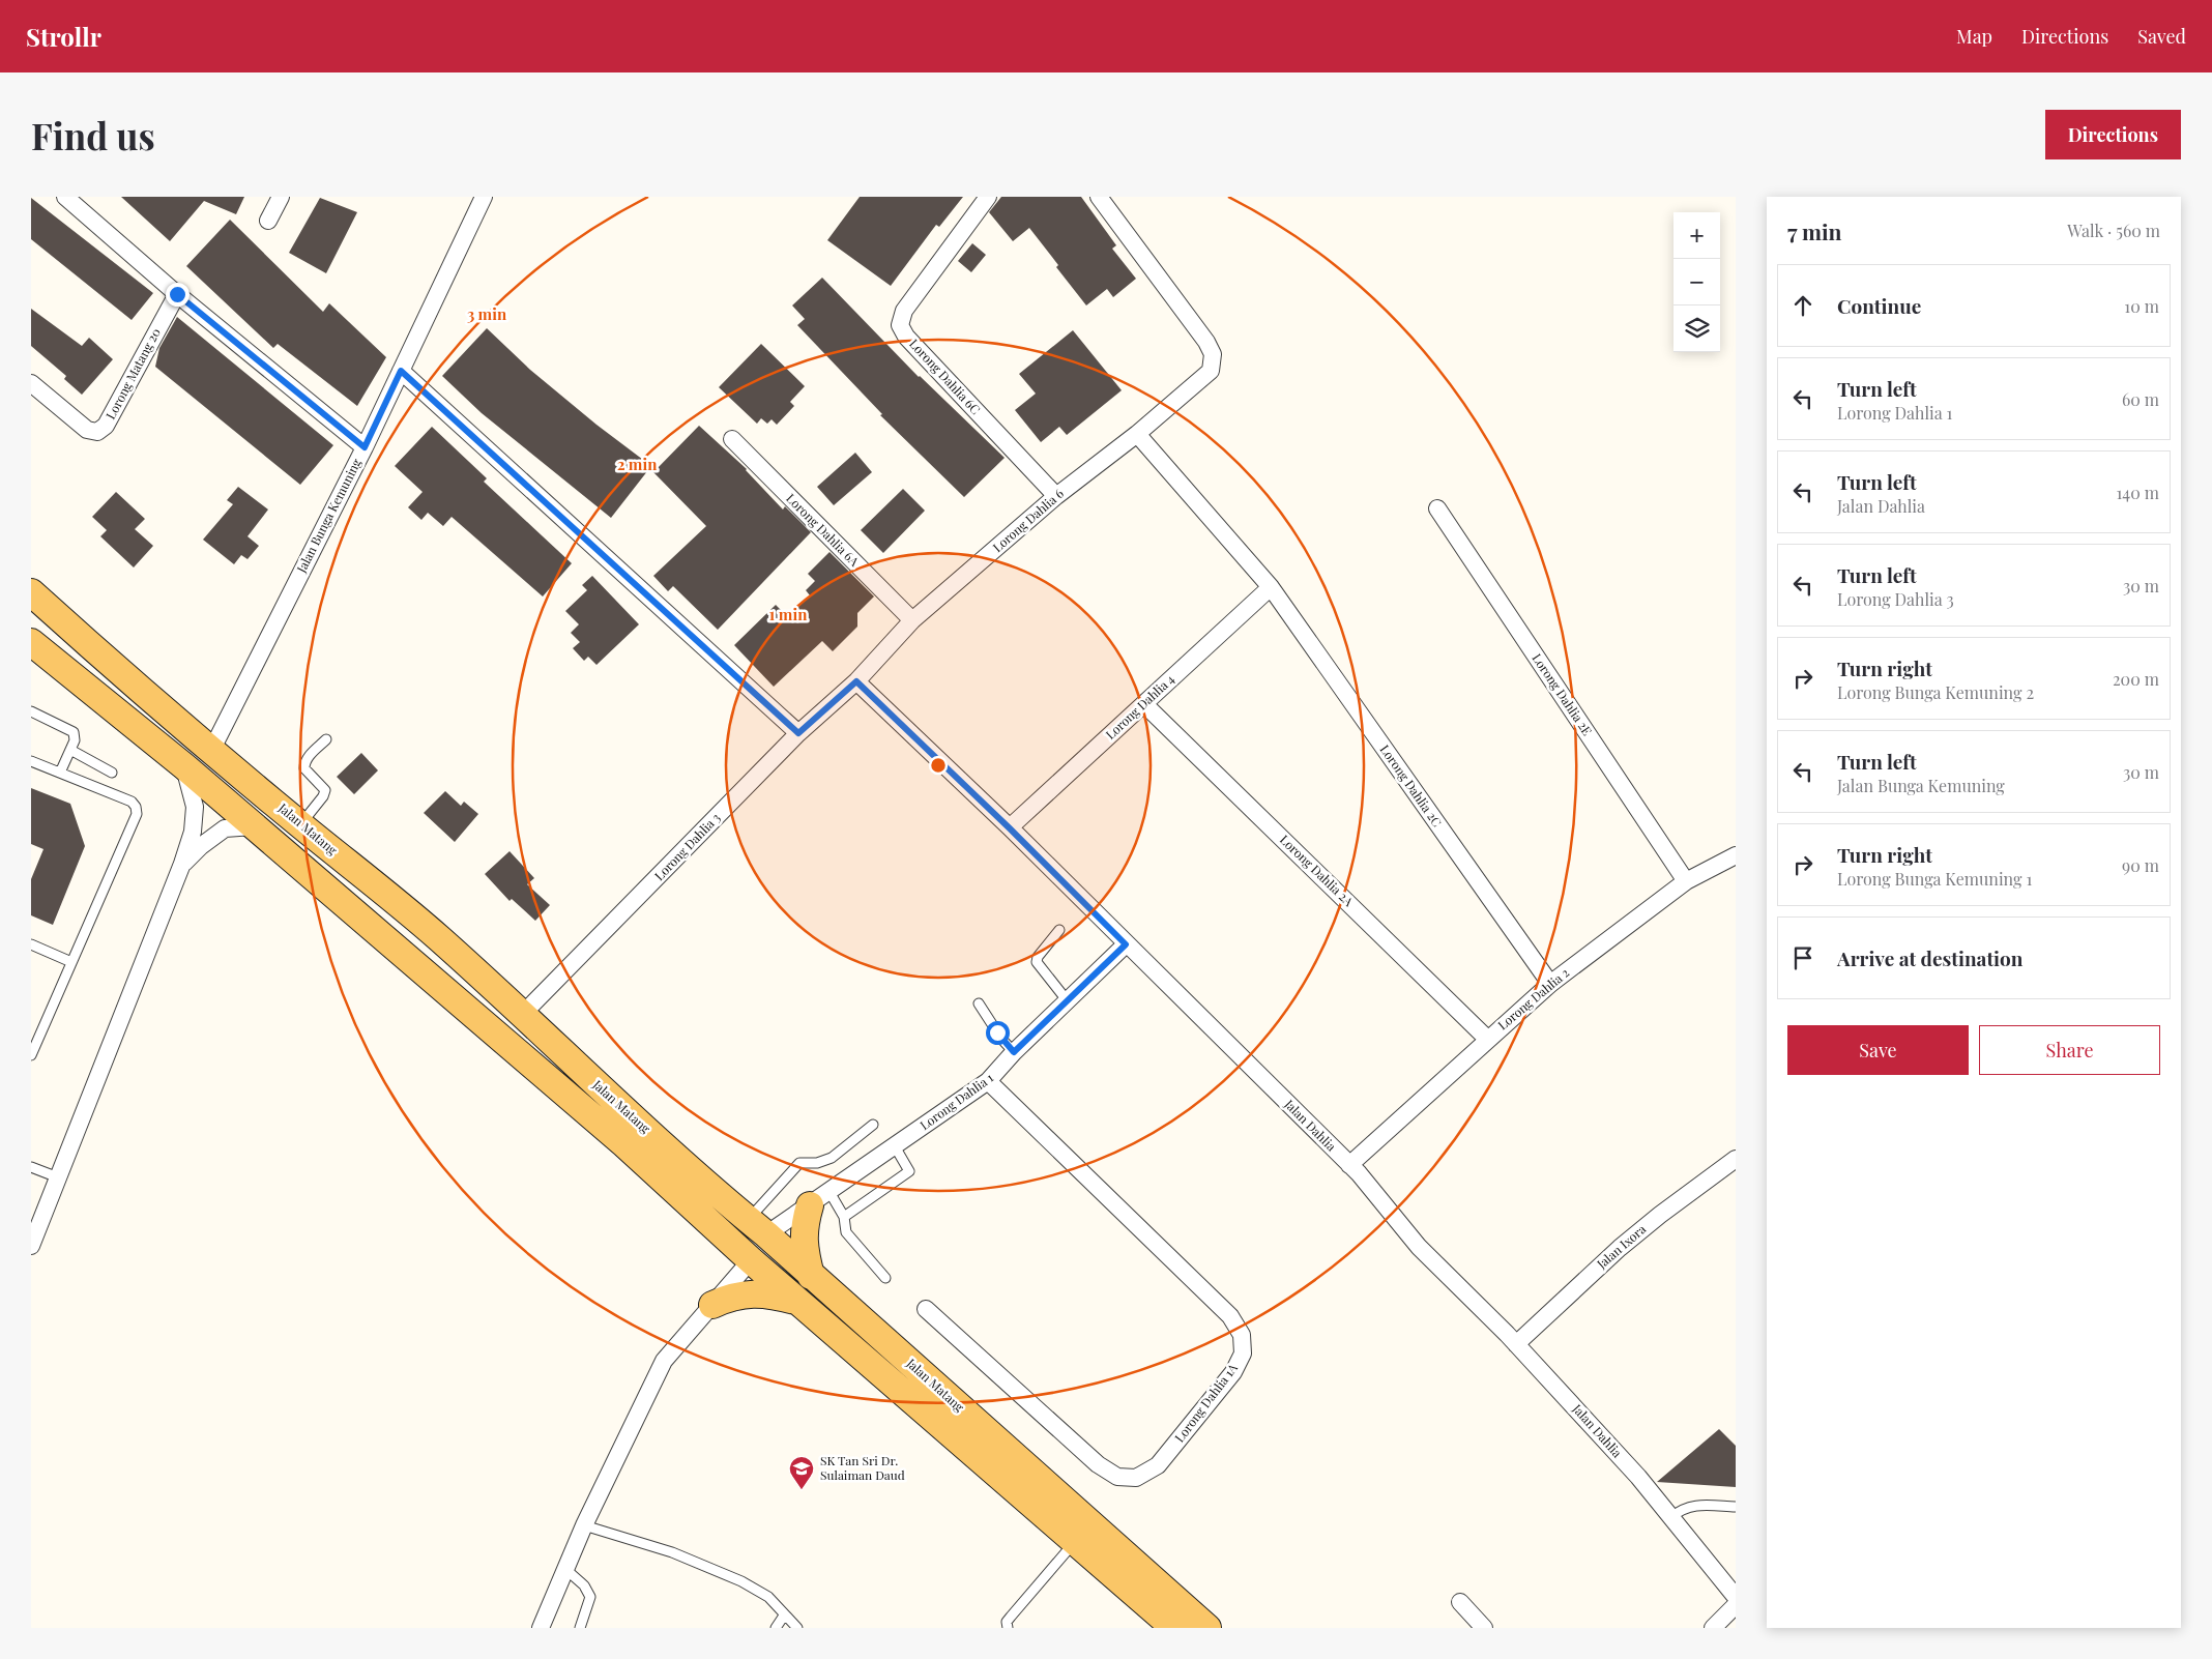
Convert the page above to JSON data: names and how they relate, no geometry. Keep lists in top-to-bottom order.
{
  "streets": {
    "main road": ["Jalan Matang"],
    "street": [
      "Lorong Matang 20",
      "Lorong Dahlia 6C",
      "Jalan Bunga Kemuning",
      "Lorong Dahlia 6",
      "Lorong Dahlia 6A",
      "Lorong Dahlia 2E",
      "Lorong Dahlia 4",
      "Lorong Dahlia 2C",
      "Lorong Dahlia 3",
      "Lorong Dahlia 2A",
      "Lorong Dahlia 2",
      "Lorong Dahlia 1",
      "Jalan Dahlia",
      "Jalan Ixora",
      "Lorong Dahlia 1A"
    ]
  },
  "crossings": [
    ["Lorong Dahlia 6C", "Lorong Dahlia 6"],
    ["Jalan Bunga Kemuning", "Jalan Matang"],
    ["Lorong Dahlia 6", "Lorong Dahlia 6A"],
    ["Lorong Dahlia 6", "Lorong Dahlia 2C"],
    ["Lorong Dahlia 6", "Lorong Dahlia 3"],
    ["Lorong Dahlia 6", "Jalan Dahlia"],
    ["Lorong Dahlia 2E", "Lorong Dahlia 2"],
    ["Lorong Dahlia 4", "Lorong Dahlia 2C"],
    ["Lorong Dahlia 4", "Lorong Dahlia 2A"],
    ["Lorong Dahlia 4", "Jalan Dahlia"],
    ["Lorong Dahlia 2C", "Lorong Dahlia 2"],
    ["Jalan Matang", "Lorong Dahlia 3"],
    ["Jalan Matang", "Lorong Dahlia 1"],
    ["Lorong Dahlia 3", "Jalan Dahlia"],
    ["Lorong Dahlia 2A", "Lorong Dahlia 2"],
    ["Lorong Dahlia 2", "Jalan Dahlia"],
    ["Lorong Dahlia 1", "Jalan Dahlia"],
    ["Lorong Dahlia 1", "Lorong Dahlia 1A"],
    ["Jalan Dahlia", "Jalan Ixora"]
  ],
  "places": {
    "school or university": ["SK Tan Sri Dr. Sulaiman Daud"]
  },
  "page": {
    "header": "Strollr",
    "nav": ["Map", "Directions", "Saved"],
    "buttons": [
      "Directions",
      ["Save", "Share"]
    ],
    "title": "Find us",
    "heading": ["7 min", "Walk · 560 m"],
    "map_buttons": ["+", "−"],
    "list": [
      ["Continue", "10 m"],
      ["Turn left", "Lorong Dahlia 1", "60 m"],
      ["Turn left", "Jalan Dahlia", "140 m"],
      ["Turn left", "Lorong Dahlia 3", "30 m"],
      ["Turn right", "Lorong Bunga Kemuning 2", "200 m"],
      ["Turn left", "Jalan Bunga Kemuning", "30 m"],
      ["Turn right", "Lorong Bunga Kemuning 1", "90 m"],
      "Arrive at destination"
    ]
  },
  "rings": ["3 min", "2 min", "1 min"]
}
